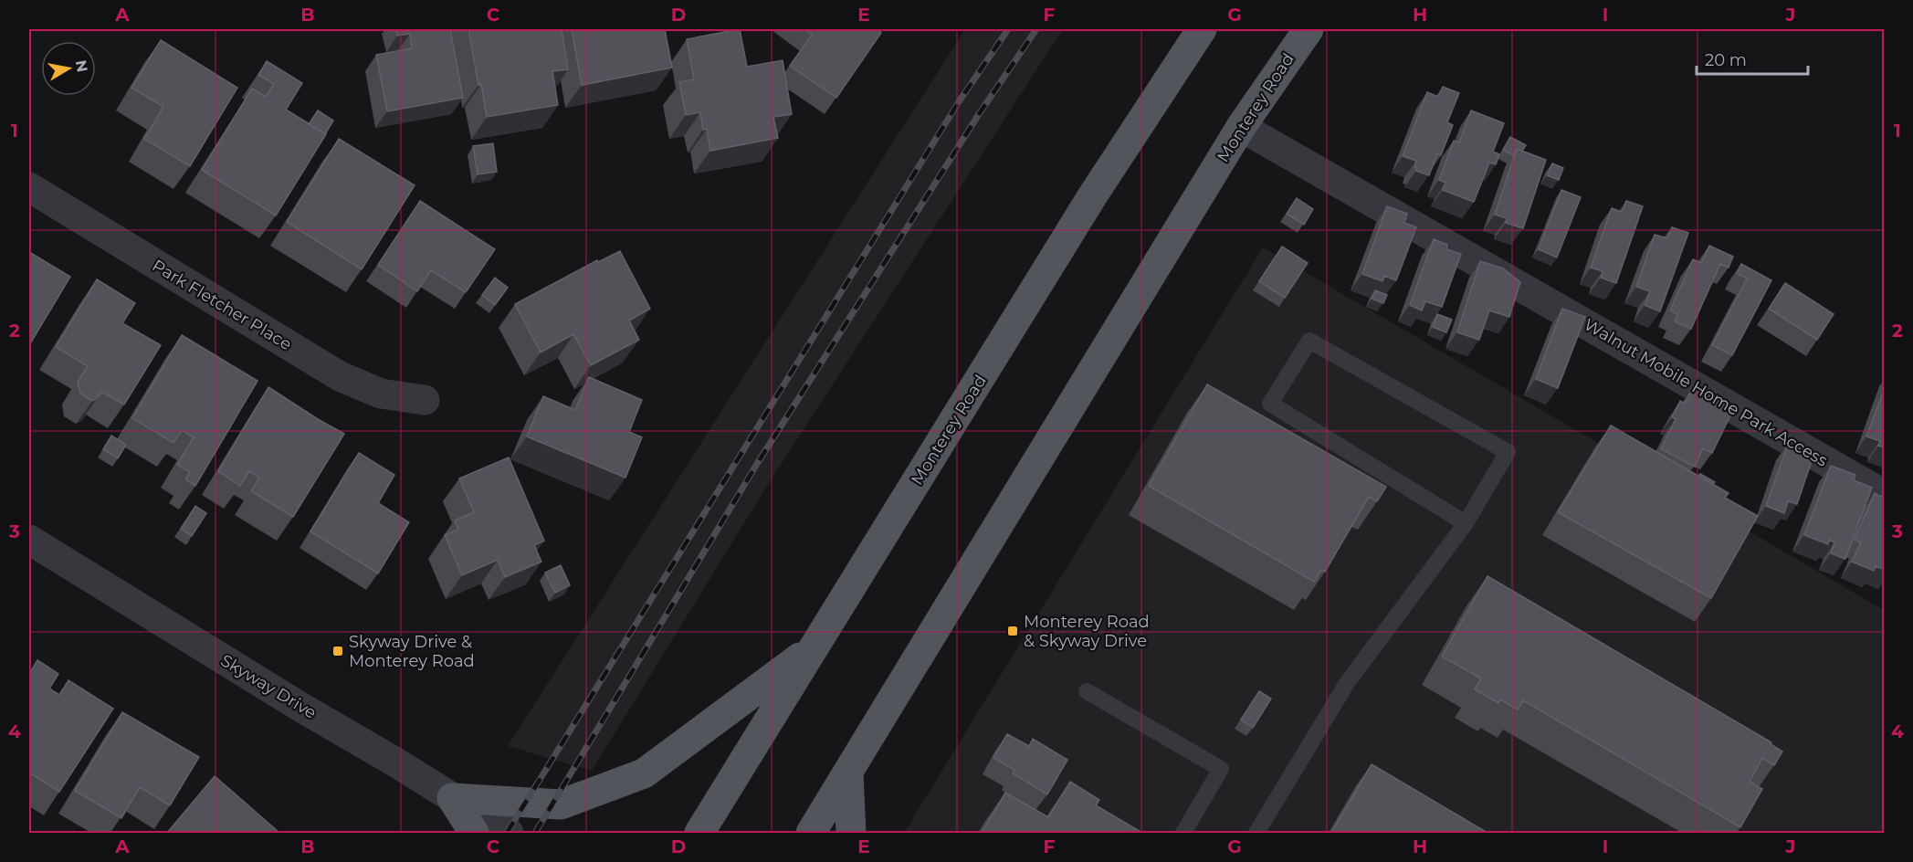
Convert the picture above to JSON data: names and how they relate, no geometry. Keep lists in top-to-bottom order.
{
  "streets": {
    "main road": ["Monterey Road"],
    "street": ["Park Fletcher Place", "Walnut Mobile Home Park Access", "Skyway Drive"]
  },
  "crossings": [
    ["Monterey Road", "Walnut Mobile Home Park Access"]
  ],
  "places": {
    "transit": ["Monterey Road & Skyway Drive", "Skyway Drive & Monterey Road"]
  },
  "scale_bar": "20 m",
  "north": "right",
  "grid": {
    "columns": [
      "A",
      "B",
      "C",
      "D",
      "E",
      "F",
      "G",
      "H",
      "I",
      "J"
    ],
    "rows": [
      "1",
      "2",
      "3",
      "4"
    ]
  }
}
